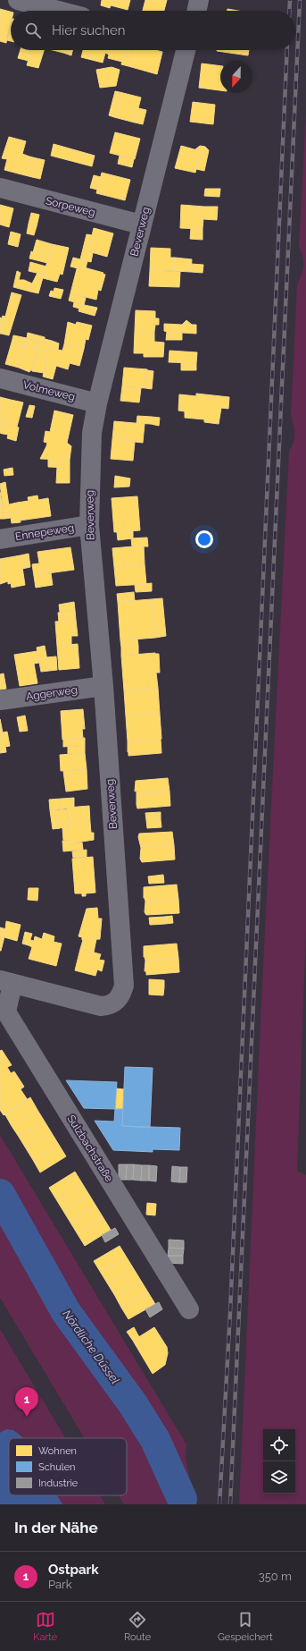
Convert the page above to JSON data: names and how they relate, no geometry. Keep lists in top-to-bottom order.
{
  "streets": {
    "street": [
      "Sorpeweg",
      "Beverweg",
      "Volmeweg",
      "Ennepeweg",
      "Aggerweg",
      "Sulzbachstraße"
    ]
  },
  "crossings": [
    ["Sorpeweg", "Beverweg"],
    ["Beverweg", "Volmeweg"],
    ["Beverweg", "Ennepeweg"],
    ["Beverweg", "Aggerweg"],
    ["Beverweg", "Sulzbachstraße"]
  ],
  "water": ["Nördliche Düssel"],
  "legend": ["Wohnen", "Schulen", "Industrie"],
  "north": "bottom",
  "page": {
    "search": "Hier suchen",
    "pins": "1",
    "heading": "In der Nähe",
    "list": [
      {
        "mark": "1",
        "name": "Ostpark",
        "note": "Park",
        "value": "350 m"
      }
    ],
    "nav": ["Karte", "Route", "Gespeichert"]
  }
}
